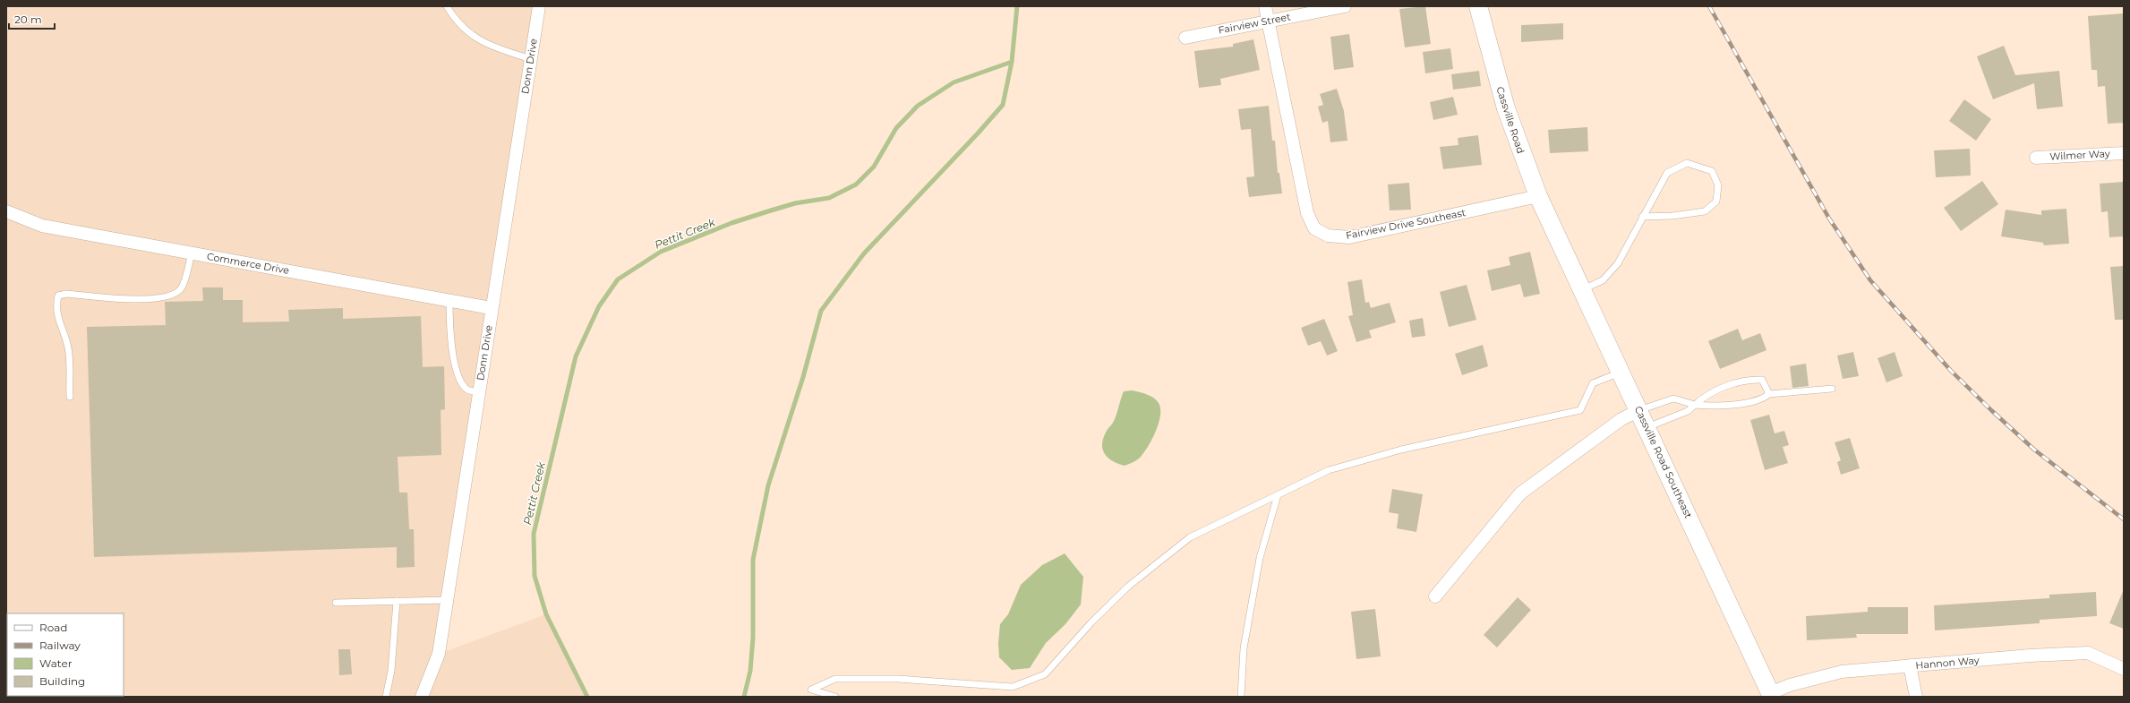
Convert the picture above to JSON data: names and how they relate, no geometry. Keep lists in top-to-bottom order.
{
  "streets": {
    "main road": ["Cassville Road", "Cassville Road Southeast"],
    "street": [
      "Fairview Street",
      "Donn Drive",
      "Wilmer Way",
      "Fairview Drive Southeast",
      "Commerce Drive",
      "Hannon Way"
    ]
  },
  "crossings": [
    ["Fairview Street", "Fairview Drive Southeast"],
    ["Donn Drive", "Commerce Drive"],
    ["Cassville Road", "Fairview Drive Southeast"],
    ["Cassville Road", "Cassville Road Southeast"],
    ["Cassville Road Southeast", "Hannon Way"]
  ],
  "water": ["Pettit Creek"],
  "legend": [
    "Road",
    "Railway",
    "Water",
    "Building"
  ],
  "scale_bar": "20 m"
}
